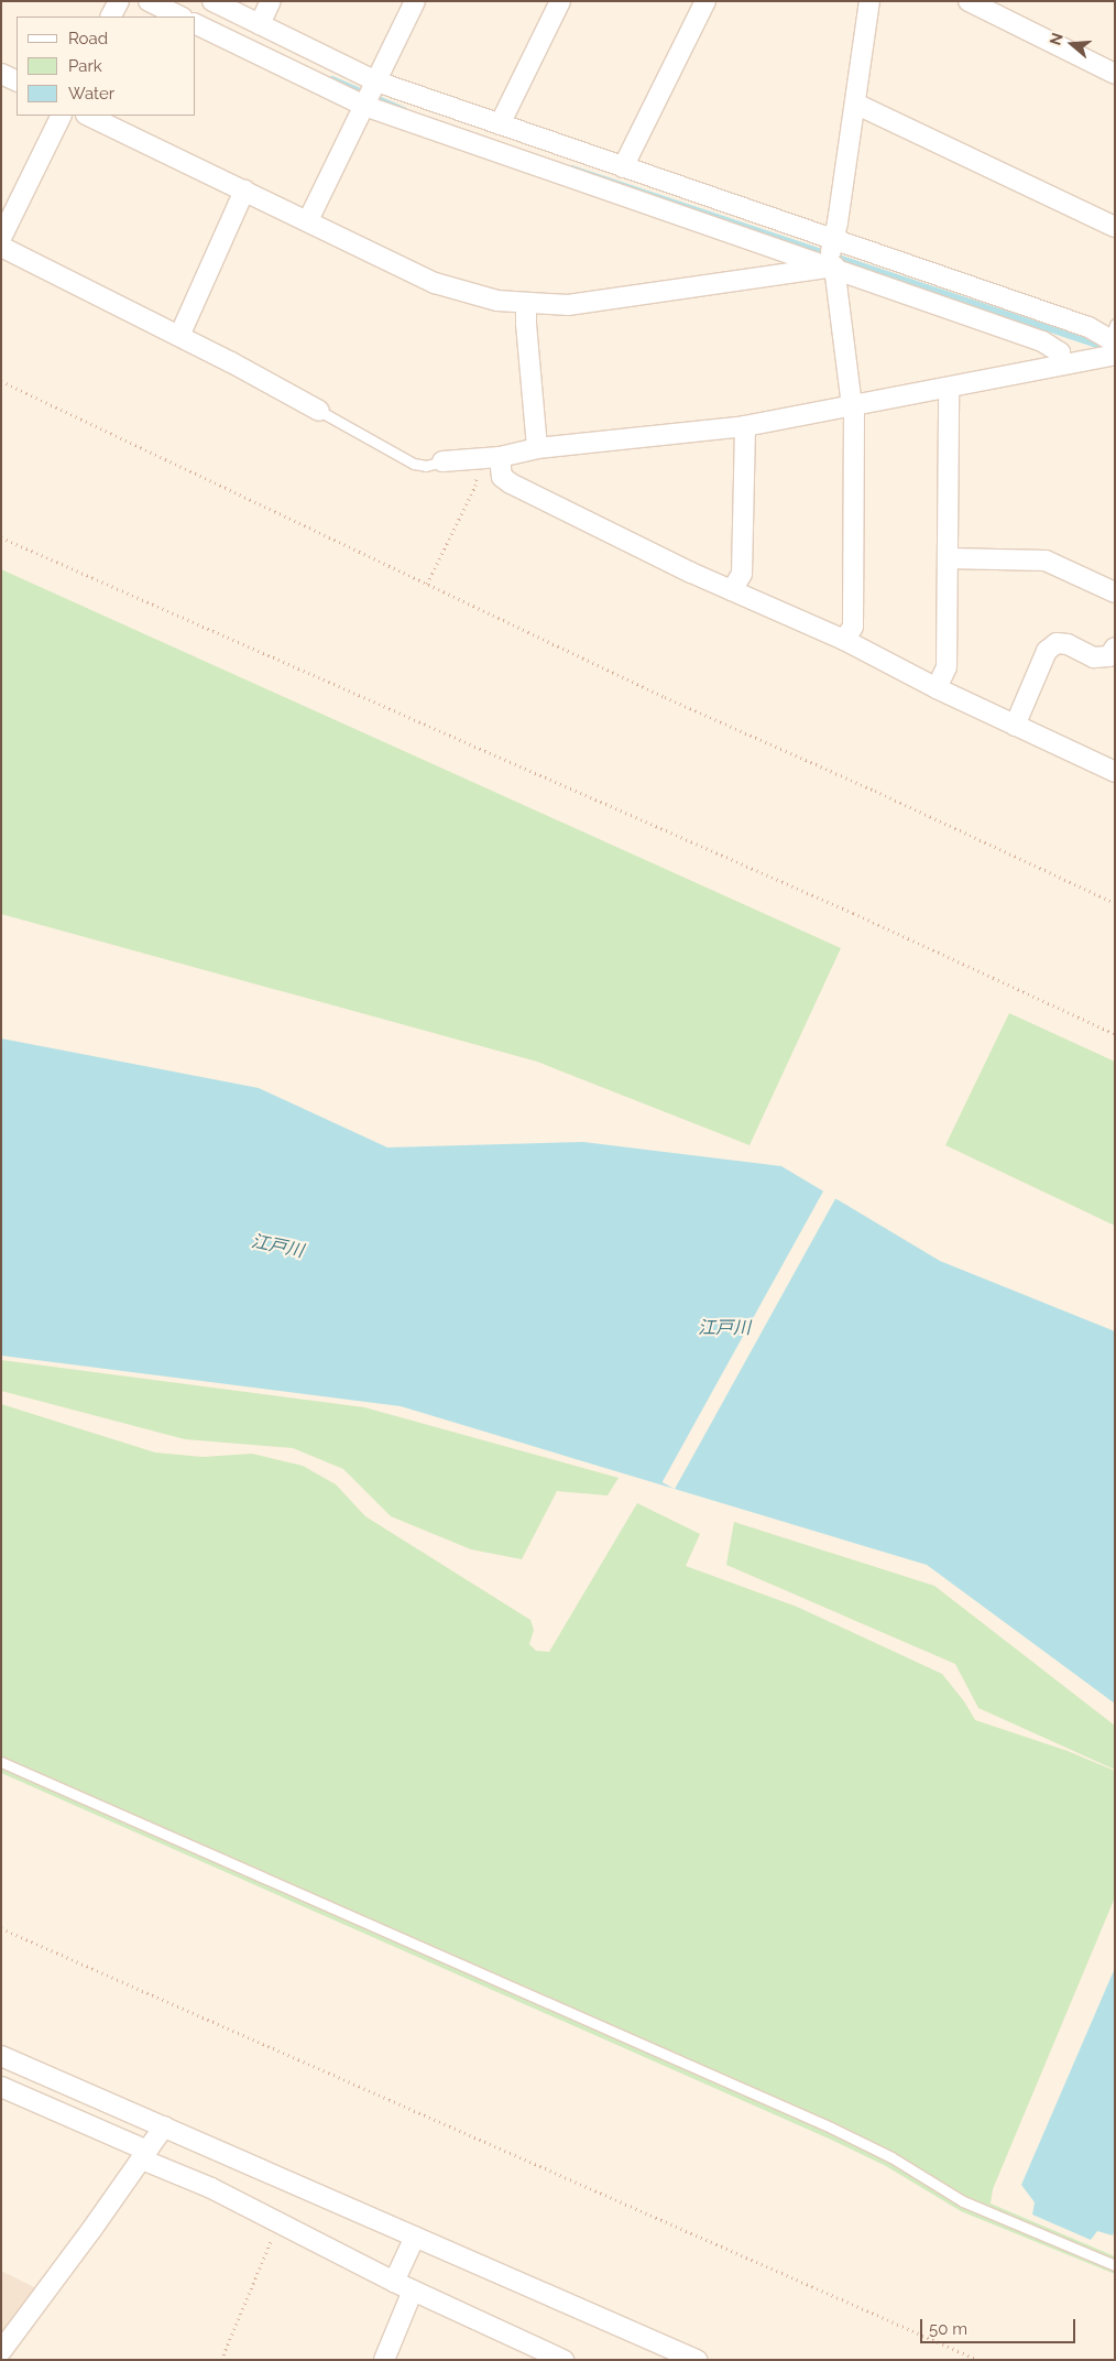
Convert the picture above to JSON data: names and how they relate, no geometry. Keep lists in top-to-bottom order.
{
  "water": ["江戸川"],
  "legend": ["Road", "Park", "Water"],
  "scale_bar": "50 m",
  "north": "left"
}
